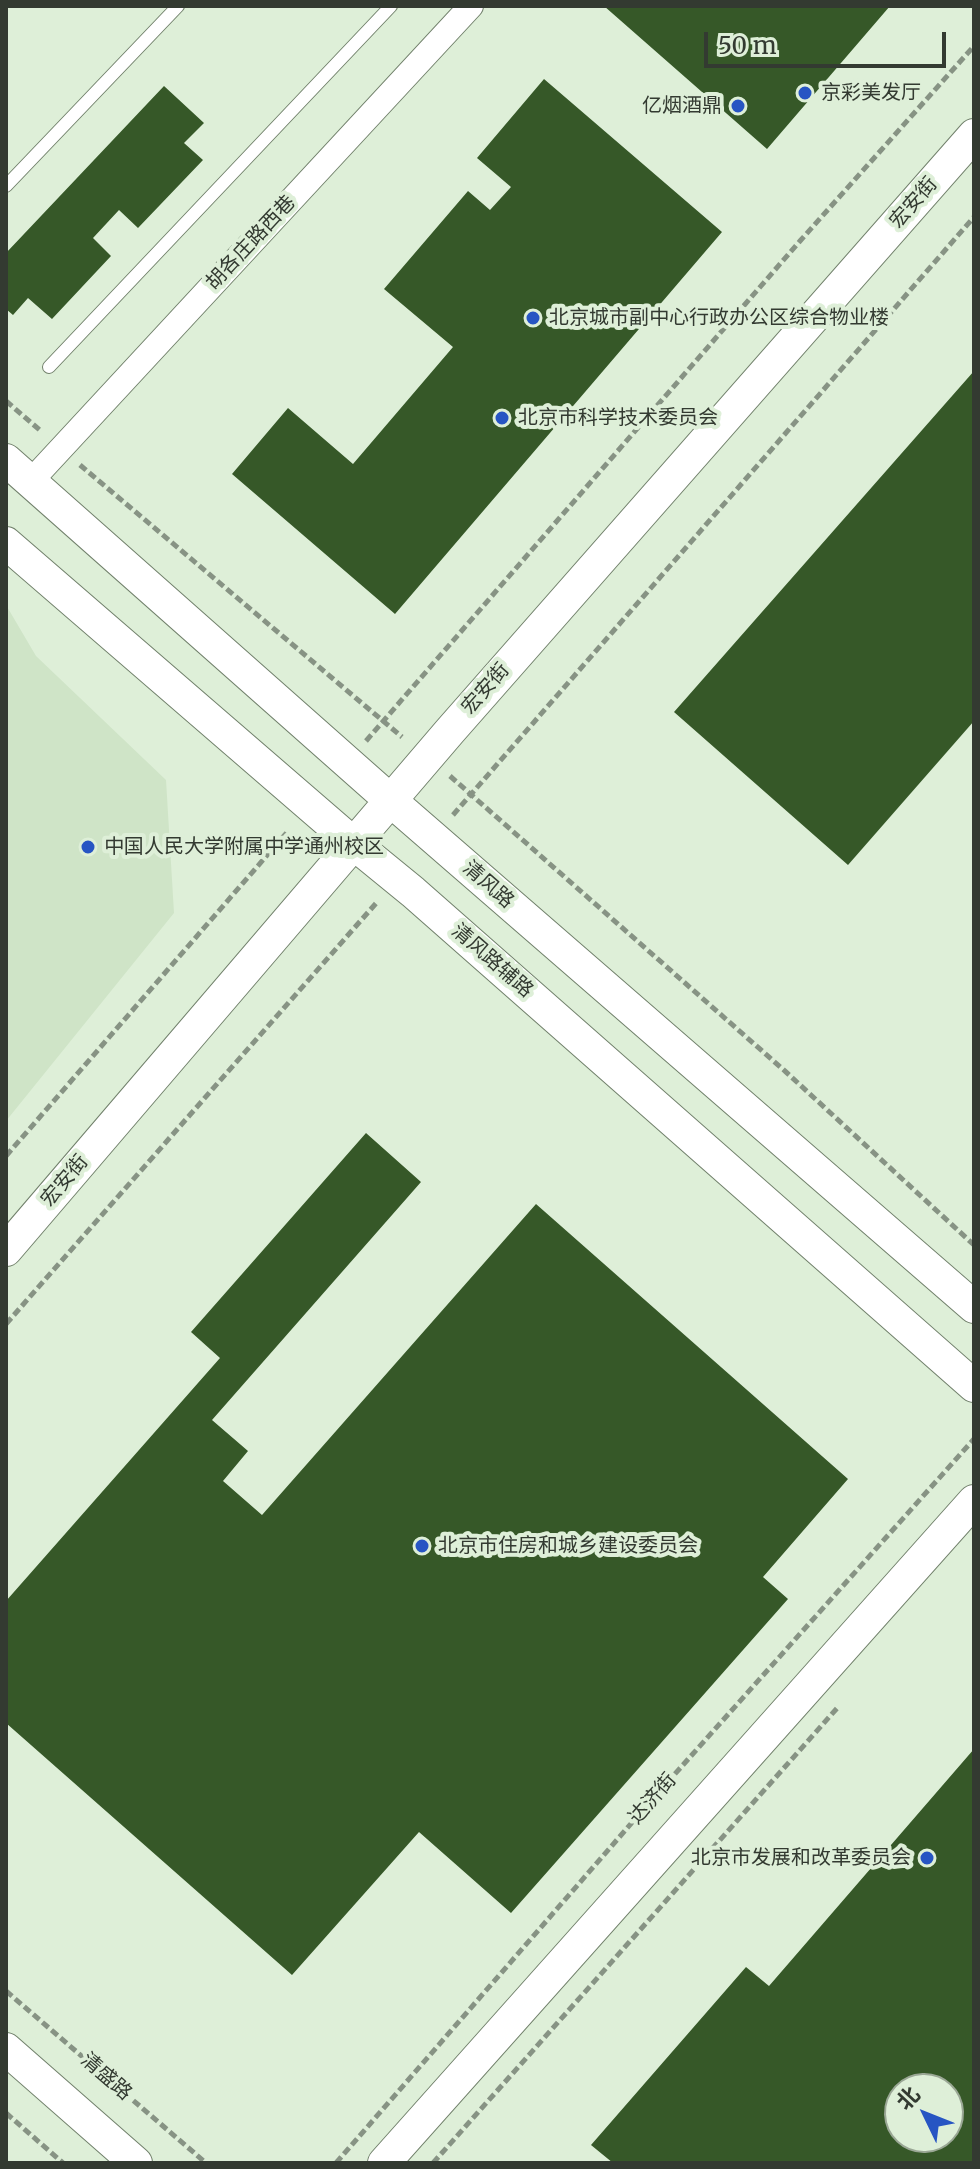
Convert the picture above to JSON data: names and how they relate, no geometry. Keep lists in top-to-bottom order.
{
  "streets": {
    "street": [
      "宏安街",
      "胡各庄路西巷",
      "清风路",
      "清风路辅路",
      "达济街"
    ],
    "path": ["清盛路"]
  },
  "crossings": [
    ["宏安街", "清风路"],
    ["宏安街", "清风路辅路"],
    ["胡各庄路西巷", "清风路"]
  ],
  "places": [
    "京彩美发厅",
    "亿烟酒鼎",
    "北京城市副中心行政办公区综合物业楼",
    "北京市科学技术委员会",
    "中国人民大学附属中学通州校区",
    "北京市住房和城乡建设委员会",
    "北京市发展和改革委员会"
  ],
  "scale_bar": "50 m",
  "north": "top left"
}
